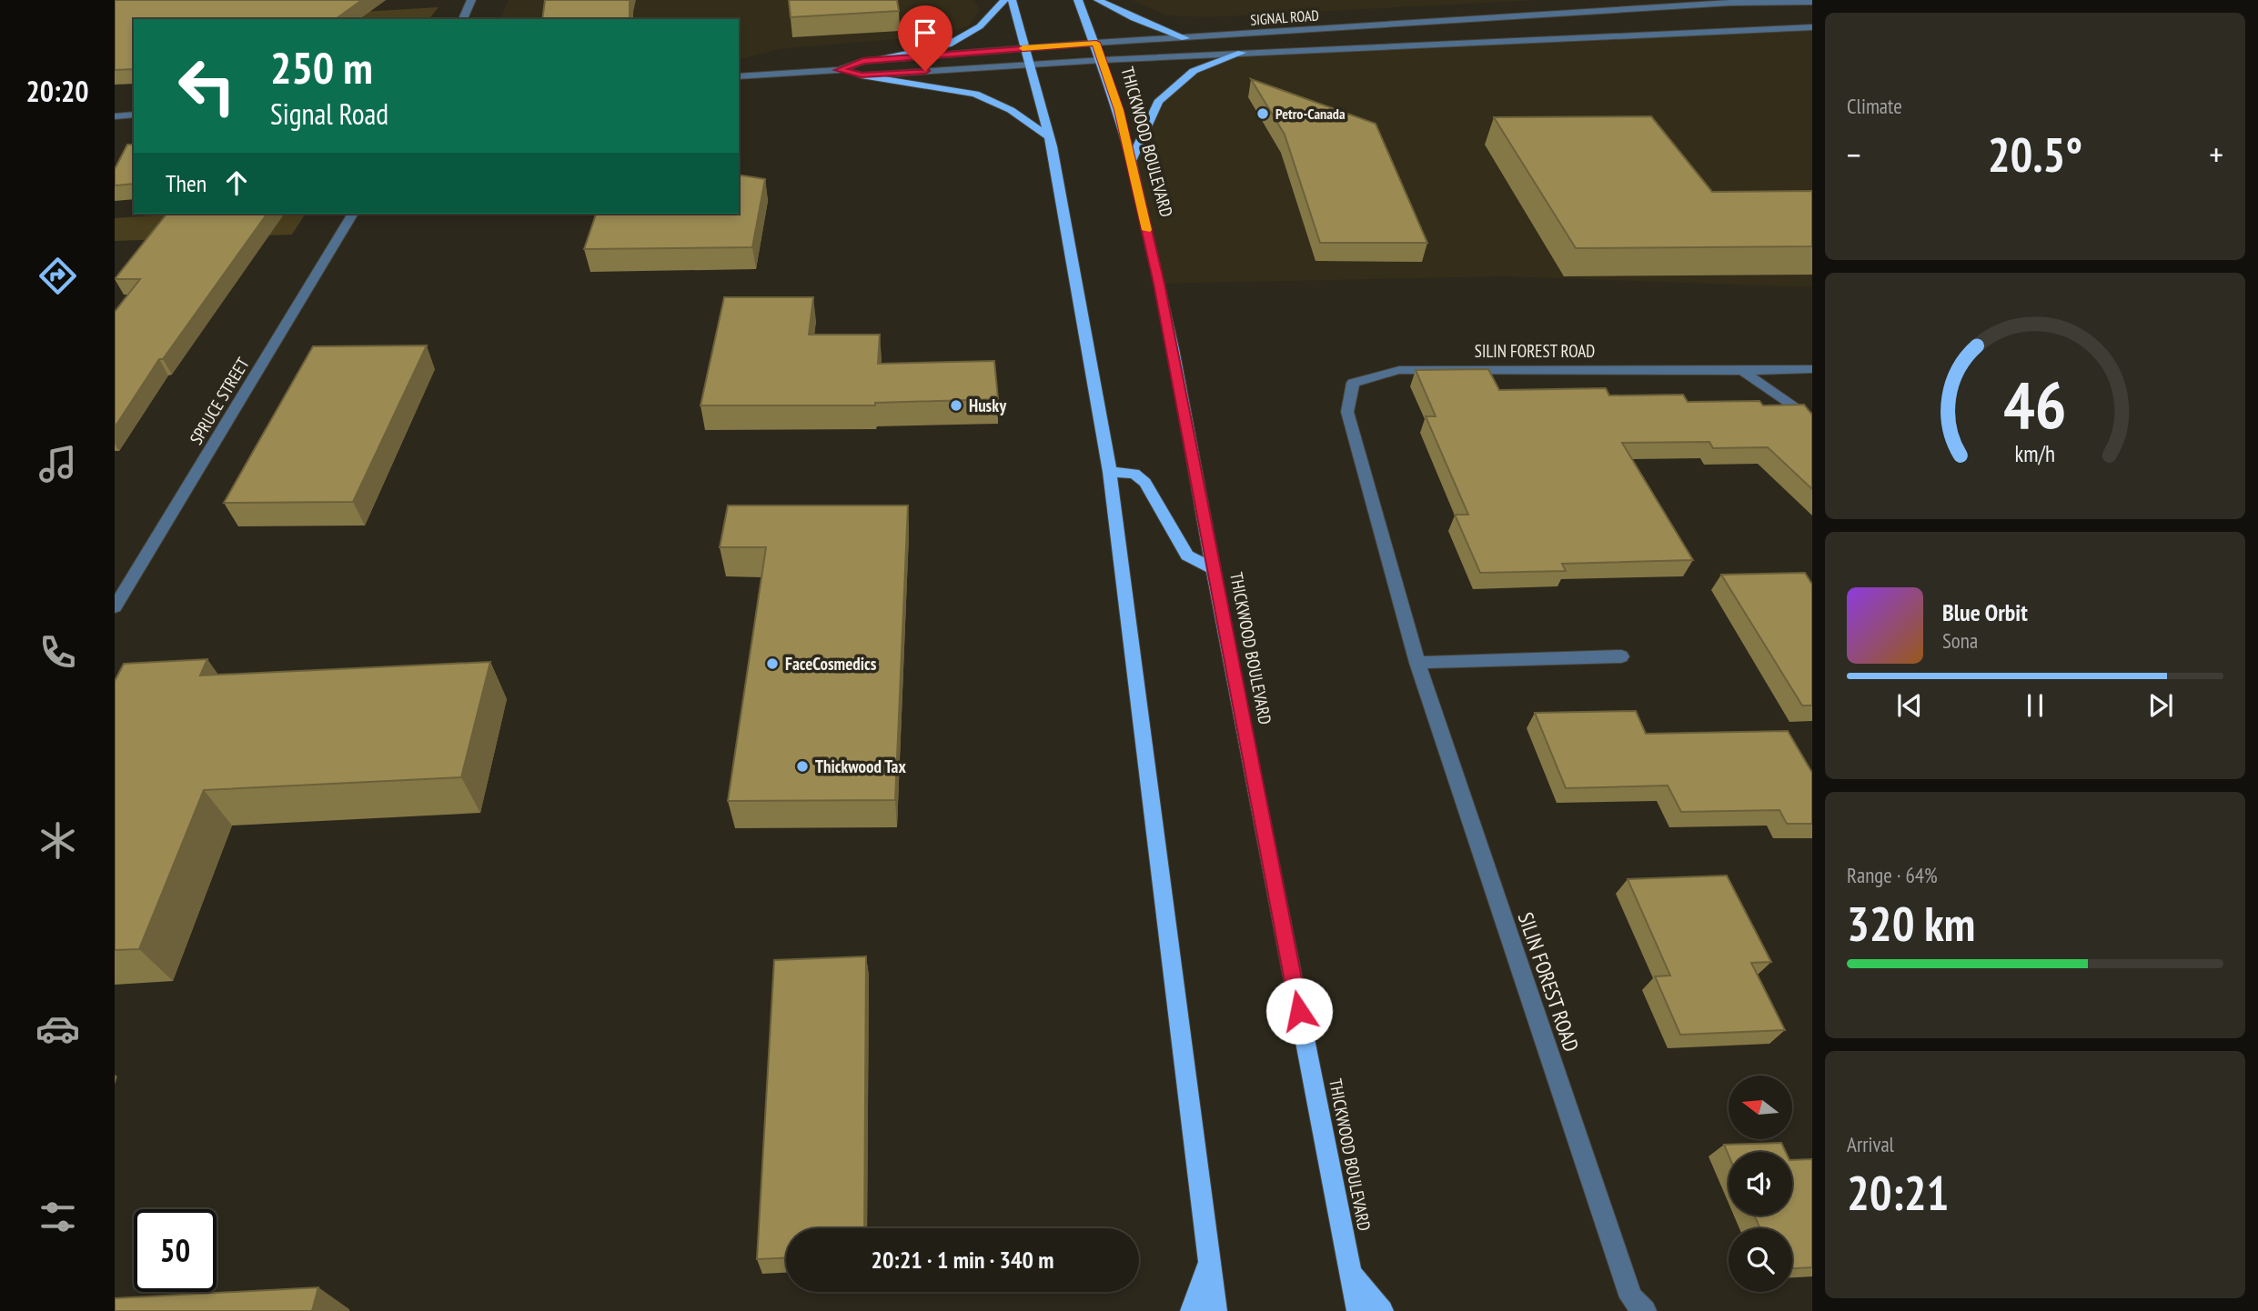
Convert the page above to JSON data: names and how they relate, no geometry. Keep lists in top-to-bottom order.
{
  "streets": {
    "main road": ["THICKWOOD BOULEVARD"],
    "street": ["SIGNAL ROAD", "SILIN FOREST ROAD", "SPRUCE STREET"]
  },
  "crossings": [
    ["SIGNAL ROAD", "THICKWOOD BOULEVARD"]
  ],
  "places": [
    "Petro-Canada",
    "Husky",
    "FaceCosmedics",
    "Thickwood Tax"
  ],
  "north": "left",
  "page": {
    "tabs": "20:20",
    "tile": [
      "Climate",
      ["Range · 64%", "320 km"],
      ["Arrival", "20:21"]
    ],
    "turn": ["250 m", "Signal Road"],
    "heat": ["−", "20.5°", "+"],
    "then": "Then",
    "song": ["Blue Orbit", "Sona"],
    "limit": "50",
    "trip": "20:21 · 1 min · 340 m",
    "gauge": ["46", "km/h"]
  }
}
